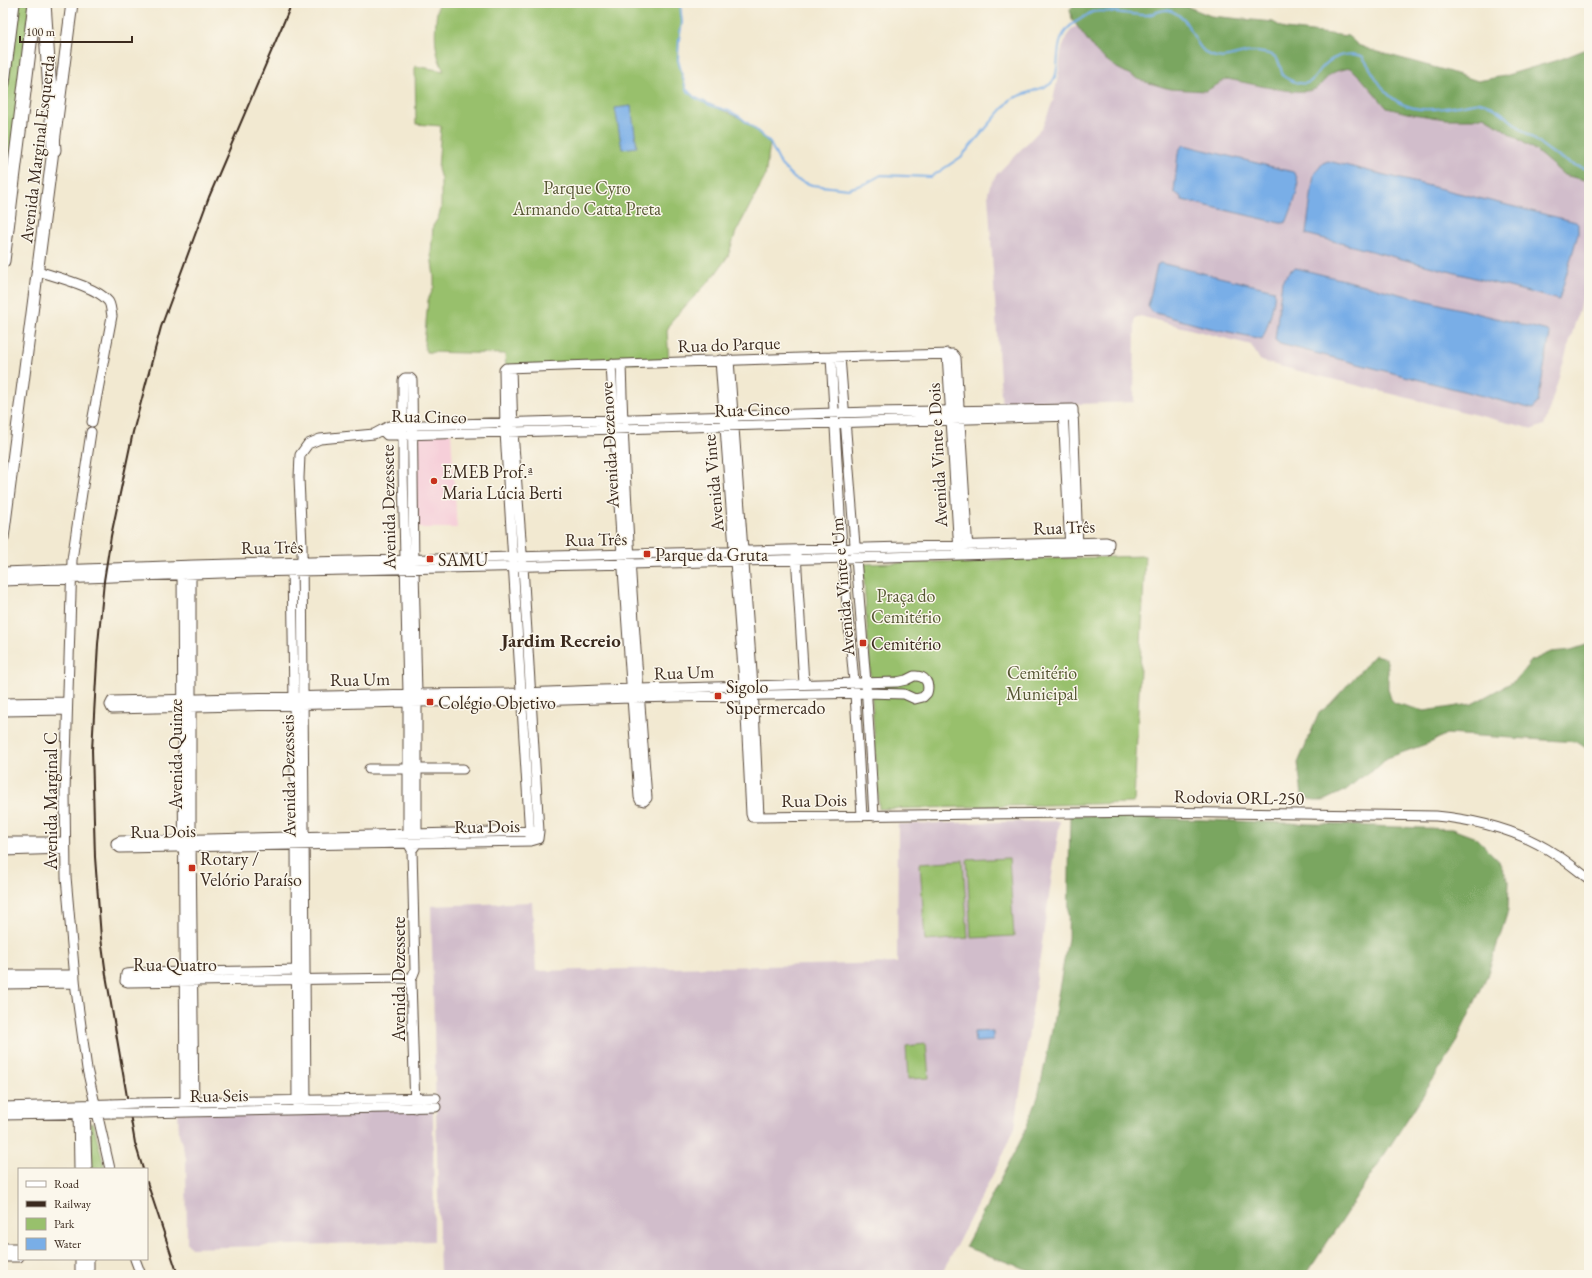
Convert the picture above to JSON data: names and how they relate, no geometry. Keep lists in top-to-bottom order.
{
  "streets": {
    "main road": ["Avenida Marginal Esquerda"],
    "street": [
      "Rua do Parque",
      "Rua Cinco",
      "Avenida Dezenove",
      "Avenida Vinte e Dois",
      "Avenida Vinte",
      "Avenida Dezessete",
      "Rua Três",
      "Avenida Vinte e Um",
      "Rua Um",
      "Avenida Quinze",
      "Avenida Dezesseis",
      "Rodovia ORL-250",
      "Rua Dois",
      "Avenida Marginal C",
      "Rua Quatro",
      "Rua Seis"
    ]
  },
  "crossings": [
    ["Rua do Parque", "Rua Cinco"],
    ["Rua do Parque", "Avenida Dezenove"],
    ["Rua do Parque", "Avenida Vinte e Dois"],
    ["Rua do Parque", "Avenida Vinte"],
    ["Rua do Parque", "Avenida Vinte e Um"],
    ["Rua Cinco", "Avenida Dezenove"],
    ["Rua Cinco", "Avenida Vinte e Dois"],
    ["Rua Cinco", "Avenida Vinte"],
    ["Rua Cinco", "Avenida Dezessete"],
    ["Rua Cinco", "Rua Três"],
    ["Rua Cinco", "Avenida Vinte e Um"],
    ["Rua Cinco", "Avenida Dezesseis"],
    ["Avenida Dezenove", "Rua Três"],
    ["Avenida Dezenove", "Rua Um"],
    ["Avenida Vinte e Dois", "Rua Três"],
    ["Avenida Vinte", "Rua Três"],
    ["Avenida Vinte", "Rua Um"],
    ["Avenida Vinte", "Rua Dois"],
    ["Avenida Dezessete", "Rua Três"],
    ["Avenida Dezessete", "Rua Um"],
    ["Avenida Dezessete", "Rua Dois"],
    ["Avenida Dezessete", "Rua Quatro"],
    ["Avenida Dezessete", "Rua Seis"],
    ["Rua Três", "Avenida Vinte e Um"],
    ["Rua Três", "Avenida Quinze"],
    ["Rua Três", "Avenida Dezesseis"],
    ["Rua Três", "Avenida Marginal C"],
    ["Avenida Vinte e Um", "Rua Um"],
    ["Avenida Vinte e Um", "Rodovia ORL-250"],
    ["Avenida Vinte e Um", "Rua Dois"],
    ["Rua Um", "Avenida Quinze"],
    ["Rua Um", "Avenida Dezesseis"],
    ["Rua Um", "Rua Dois"],
    ["Avenida Quinze", "Rua Dois"],
    ["Avenida Quinze", "Rua Quatro"],
    ["Avenida Quinze", "Rua Seis"],
    ["Avenida Dezesseis", "Rua Dois"],
    ["Avenida Dezesseis", "Rua Quatro"],
    ["Avenida Dezesseis", "Rua Seis"],
    ["Rodovia ORL-250", "Rua Dois"],
    ["Avenida Marginal C", "Rua Seis"]
  ],
  "districts": ["Jardim Recreio"],
  "parks": ["Parque Cyro Armando Catta Preta", "Praça do Cemitério", "Cemitério Municipal"],
  "places": {
    "other": ["EMEB Prof.ª Maria Lúcia Berti"],
    "transit": [
      "Parque da Gruta",
      "SAMU",
      "Cemitério",
      "Sigolo Supermercado",
      "Colégio Objetivo",
      "Rotary / Velório Paraíso"
    ]
  },
  "legend": [
    "Road",
    "Railway",
    "Park",
    "Water"
  ],
  "scale_bar": "100 m"
}
